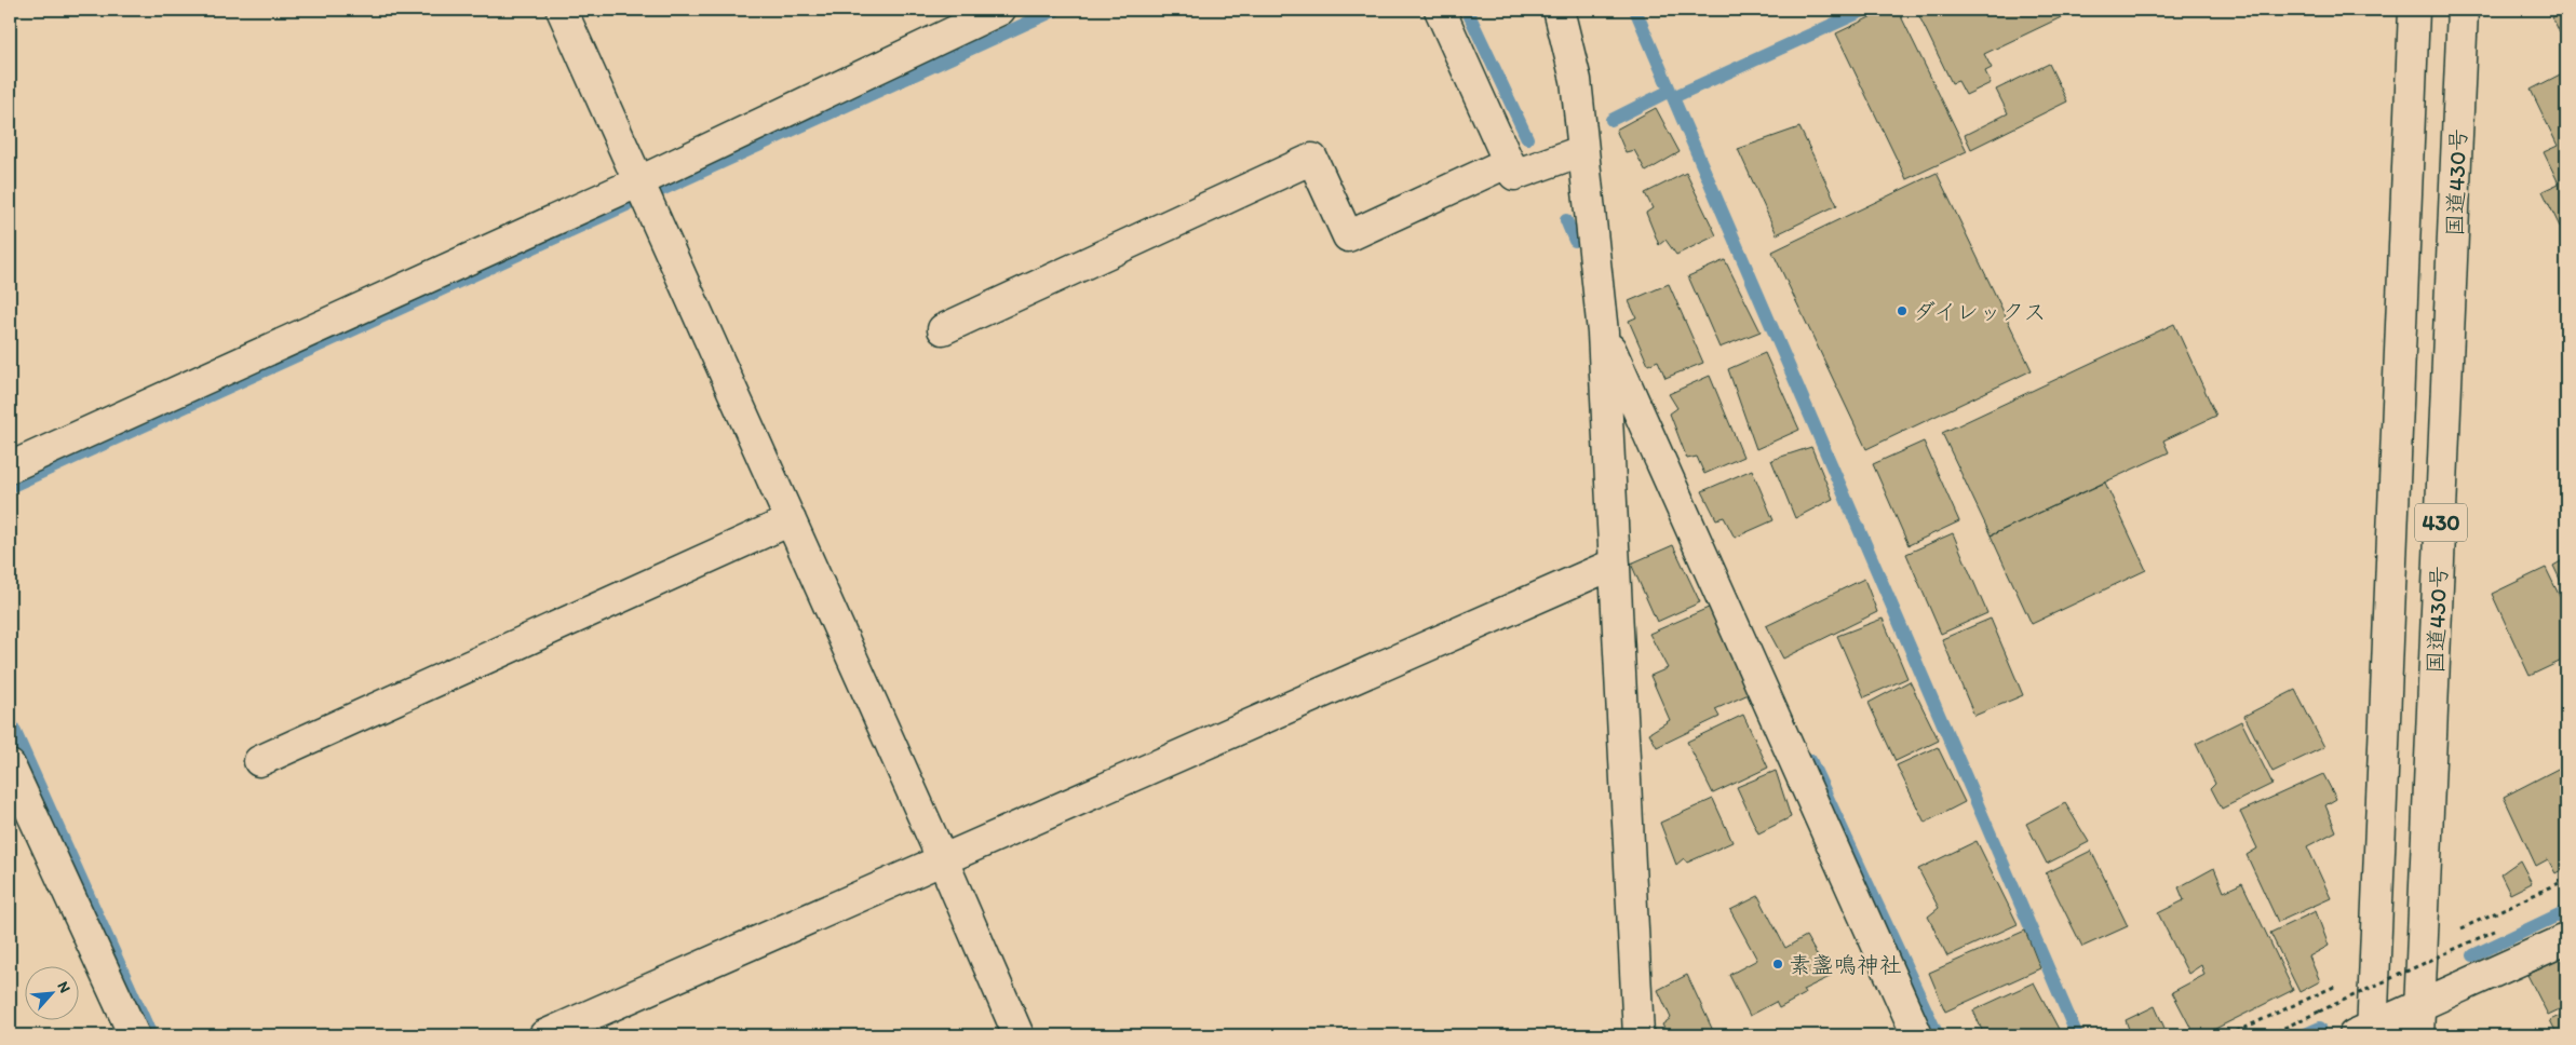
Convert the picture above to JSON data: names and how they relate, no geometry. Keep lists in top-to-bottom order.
{
  "streets": {
    "main road": ["国道430号", "430"]
  },
  "places": ["ダイレックス", "素盞鳴神社"],
  "north": "top right"
}
